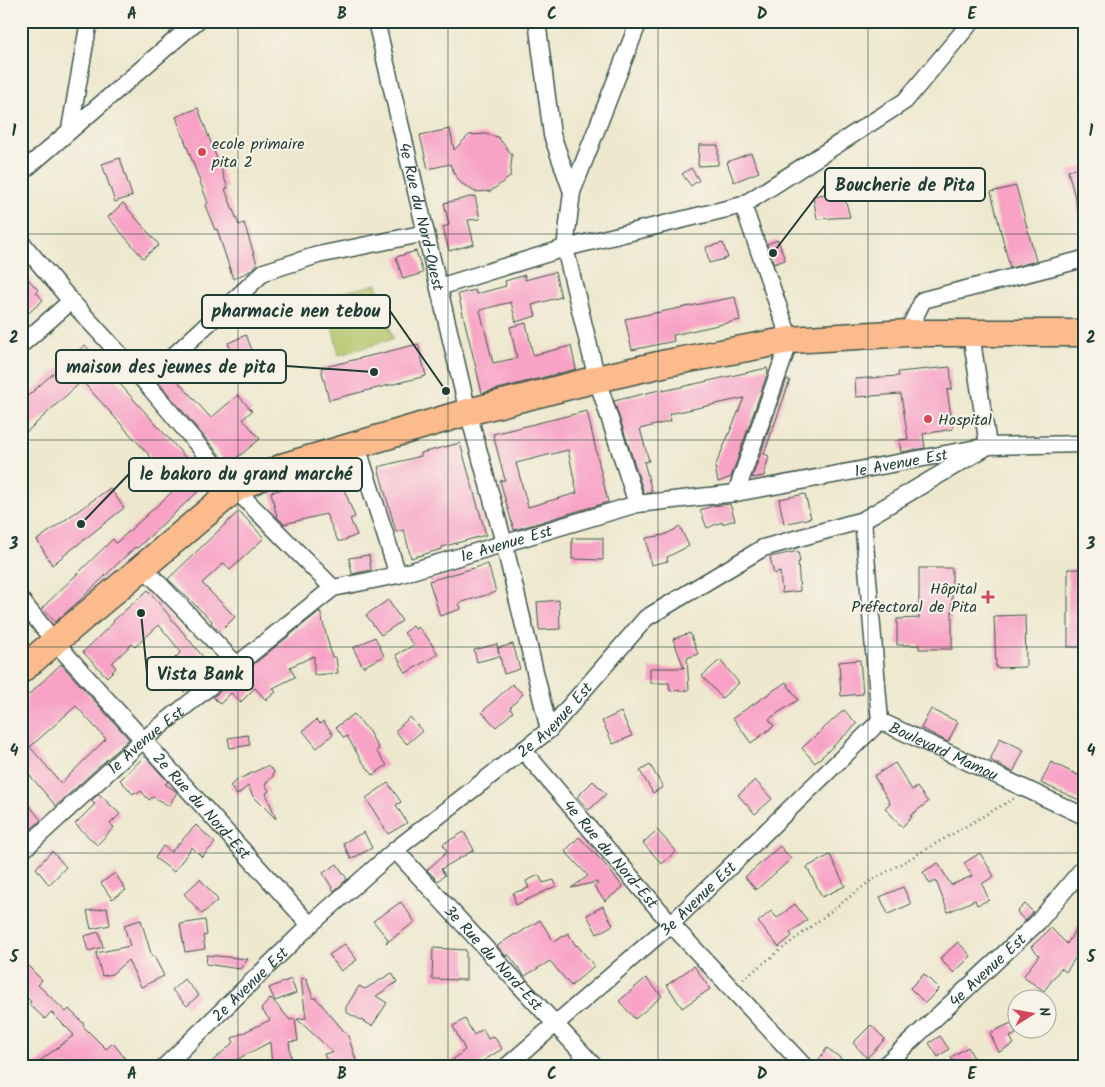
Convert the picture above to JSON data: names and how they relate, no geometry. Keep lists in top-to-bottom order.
{
  "streets": {
    "street": [
      "4e Rue du Nord-Ouest",
      "1e Avenue Est",
      "2e Avenue Est",
      "Boulevard Mamou",
      "2e Rue du Nord-Est",
      "4e Rue du Nord-Est",
      "3e Avenue Est",
      "3e Rue du Nord-Est",
      "4e Avenue Est"
    ]
  },
  "crossings": [
    ["1e Avenue Est", "2e Avenue Est"],
    ["1e Avenue Est", "2e Rue du Nord-Est"],
    ["2e Avenue Est", "Boulevard Mamou"],
    ["2e Avenue Est", "2e Rue du Nord-Est"],
    ["2e Avenue Est", "4e Rue du Nord-Est"],
    ["2e Avenue Est", "3e Rue du Nord-Est"],
    ["Boulevard Mamou", "3e Avenue Est"],
    ["4e Rue du Nord-Est", "3e Avenue Est"],
    ["3e Avenue Est", "3e Rue du Nord-Est"]
  ],
  "places": {
    "other": [
      "ecole primaire pita 2",
      "Boucherie de Pita",
      "maison des jeunes de pita",
      "pharmacie nen tebou",
      "Hospital",
      "le bakoro du grand marché",
      "Vista Bank"
    ],
    "health": ["Hôpital Préfectoral de Pita"]
  },
  "north": "right",
  "grid": {
    "columns": [
      "A",
      "B",
      "C",
      "D",
      "E"
    ],
    "rows": [
      "1",
      "2",
      "3",
      "4",
      "5"
    ]
  }
}
